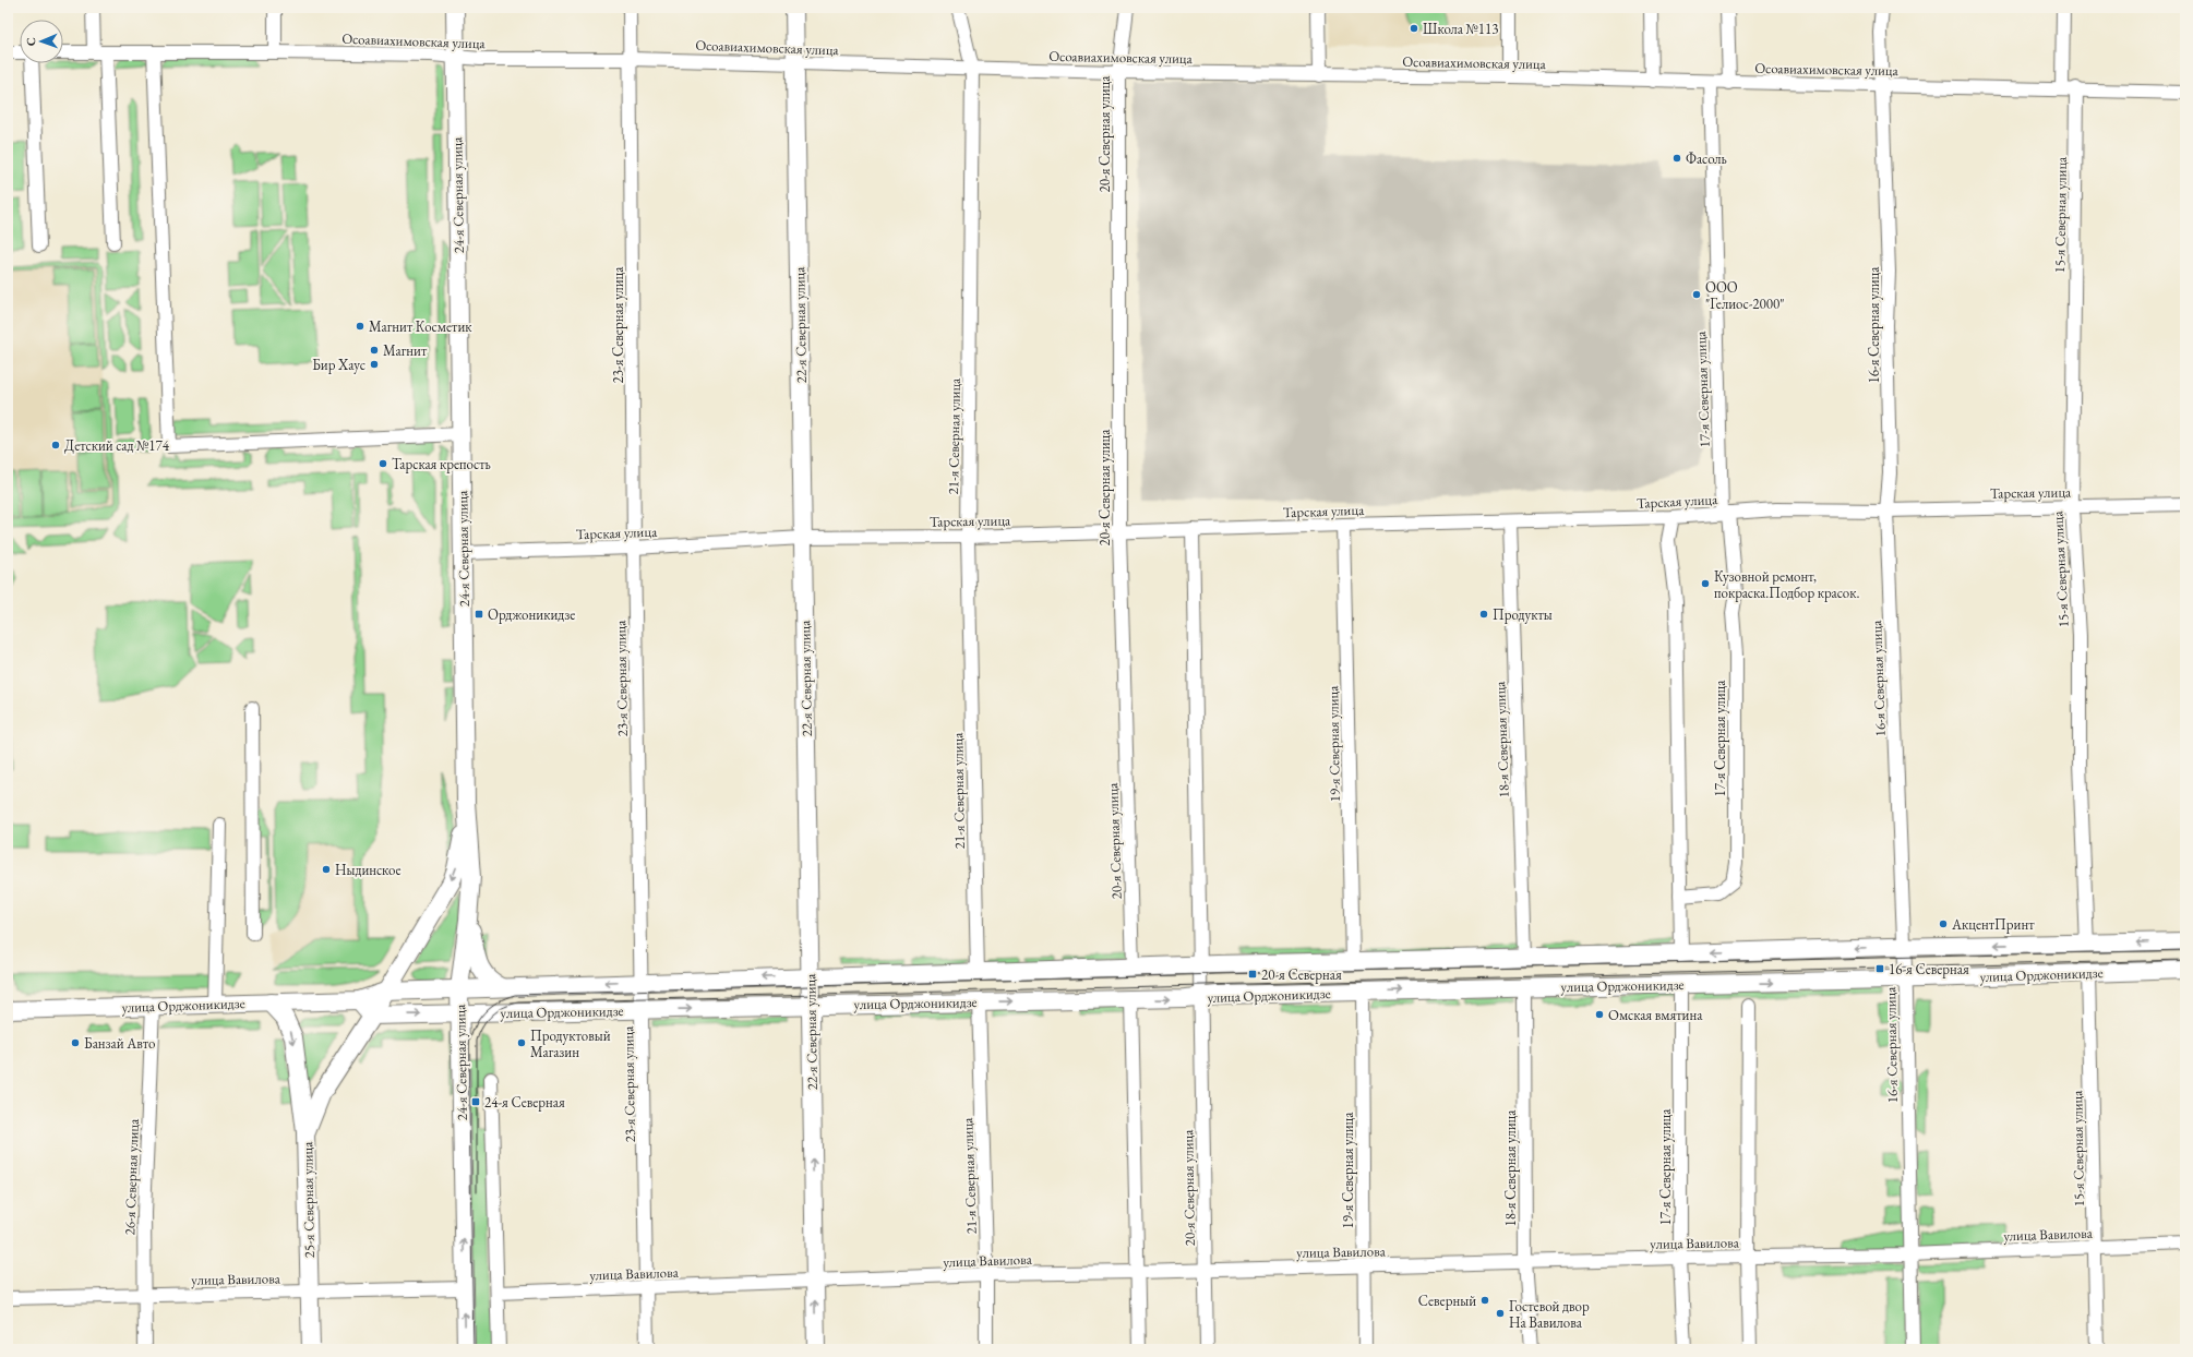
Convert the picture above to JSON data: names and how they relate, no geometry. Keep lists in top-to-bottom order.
{
  "streets": {
    "main road": [
      "24-я Северная улица",
      "22-я Северная улица",
      "улица Орджоникидзе",
      "25-я Северная улица"
    ],
    "street": [
      "Осоавиахимовская улица",
      "20-я Северная улица",
      "15-я Северная улица",
      "23-я Северная улица",
      "16-я Северная улица",
      "17-я Северная улица",
      "21-я Северная улица",
      "Тарская улица",
      "18-я Северная улица",
      "19-я Северная улица",
      "26-я Северная улица",
      "улица Вавилова"
    ]
  },
  "crossings": [
    ["Осоавиахимовская улица", "20-я Северная улица"],
    ["Осоавиахимовская улица", "24-я Северная улица"],
    ["Осоавиахимовская улица", "15-я Северная улица"],
    ["Осоавиахимовская улица", "23-я Северная улица"],
    ["Осоавиахимовская улица", "22-я Северная улица"],
    ["Осоавиахимовская улица", "16-я Северная улица"],
    ["Осоавиахимовская улица", "17-я Северная улица"],
    ["Осоавиахимовская улица", "21-я Северная улица"],
    ["20-я Северная улица", "Тарская улица"],
    ["20-я Северная улица", "улица Орджоникидзе"],
    ["20-я Северная улица", "улица Вавилова"],
    ["24-я Северная улица", "Тарская улица"],
    ["24-я Северная улица", "улица Орджоникидзе"],
    ["24-я Северная улица", "25-я Северная улица"],
    ["24-я Северная улица", "улица Вавилова"],
    ["15-я Северная улица", "Тарская улица"],
    ["15-я Северная улица", "улица Орджоникидзе"],
    ["15-я Северная улица", "улица Вавилова"],
    ["23-я Северная улица", "Тарская улица"],
    ["23-я Северная улица", "улица Орджоникидзе"],
    ["23-я Северная улица", "улица Вавилова"],
    ["22-я Северная улица", "Тарская улица"],
    ["22-я Северная улица", "улица Орджоникидзе"],
    ["22-я Северная улица", "улица Вавилова"],
    ["16-я Северная улица", "Тарская улица"],
    ["16-я Северная улица", "улица Орджоникидзе"],
    ["16-я Северная улица", "улица Вавилова"],
    ["17-я Северная улица", "Тарская улица"],
    ["17-я Северная улица", "улица Орджоникидзе"],
    ["17-я Северная улица", "улица Вавилова"],
    ["21-я Северная улица", "Тарская улица"],
    ["21-я Северная улица", "улица Орджоникидзе"],
    ["21-я Северная улица", "улица Вавилова"],
    ["Тарская улица", "18-я Северная улица"],
    ["Тарская улица", "19-я Северная улица"],
    ["18-я Северная улица", "улица Орджоникидзе"],
    ["18-я Северная улица", "улица Вавилова"],
    ["19-я Северная улица", "улица Орджоникидзе"],
    ["19-я Северная улица", "улица Вавилова"],
    ["улица Орджоникидзе", "26-я Северная улица"],
    ["улица Орджоникидзе", "25-я Северная улица"],
    ["26-я Северная улица", "улица Вавилова"],
    ["25-я Северная улица", "улица Вавилова"]
  ],
  "places": {
    "other": [
      "Школа №113",
      "Фасоль",
      "ООО \"Гелиос-2000\"",
      "Магнит Косметик",
      "Магнит",
      "Бир Хаус",
      "Детский сад №174",
      "Тарская крепость",
      "Кузовной ремонт, покраска.Подбор красок.",
      "Продукты",
      "Ныдинское",
      "АкцентПринт",
      "Oмская вмятина",
      "Банзай Авто",
      "Продуктовый Магазин",
      "Северный",
      "Гостевой двор На Вавилова"
    ],
    "transit": [
      "Орджоникидзе",
      "16-я Северная",
      "20-я Северная",
      "24-я Северная"
    ]
  },
  "north": "left"
}
